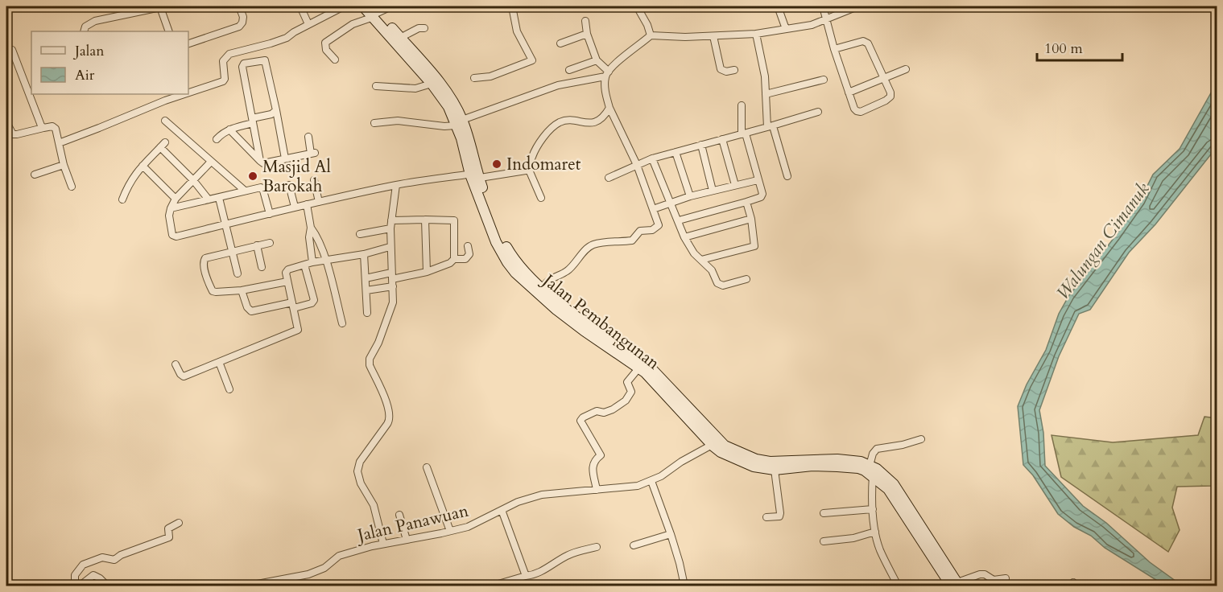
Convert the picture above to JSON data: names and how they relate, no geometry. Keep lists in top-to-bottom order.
{
  "streets": {
    "main road": ["Jalan Pembangunan"],
    "street": ["Jalan Panawuan"]
  },
  "crossings": [
    ["Jalan Pembangunan", "Jalan Panawuan"]
  ],
  "water": ["Walungan Cimanuk"],
  "places": ["Indomaret", "Masjid Al Barokah"],
  "legend": ["Jalan", "Air"],
  "scale_bar": "100 m"
}
